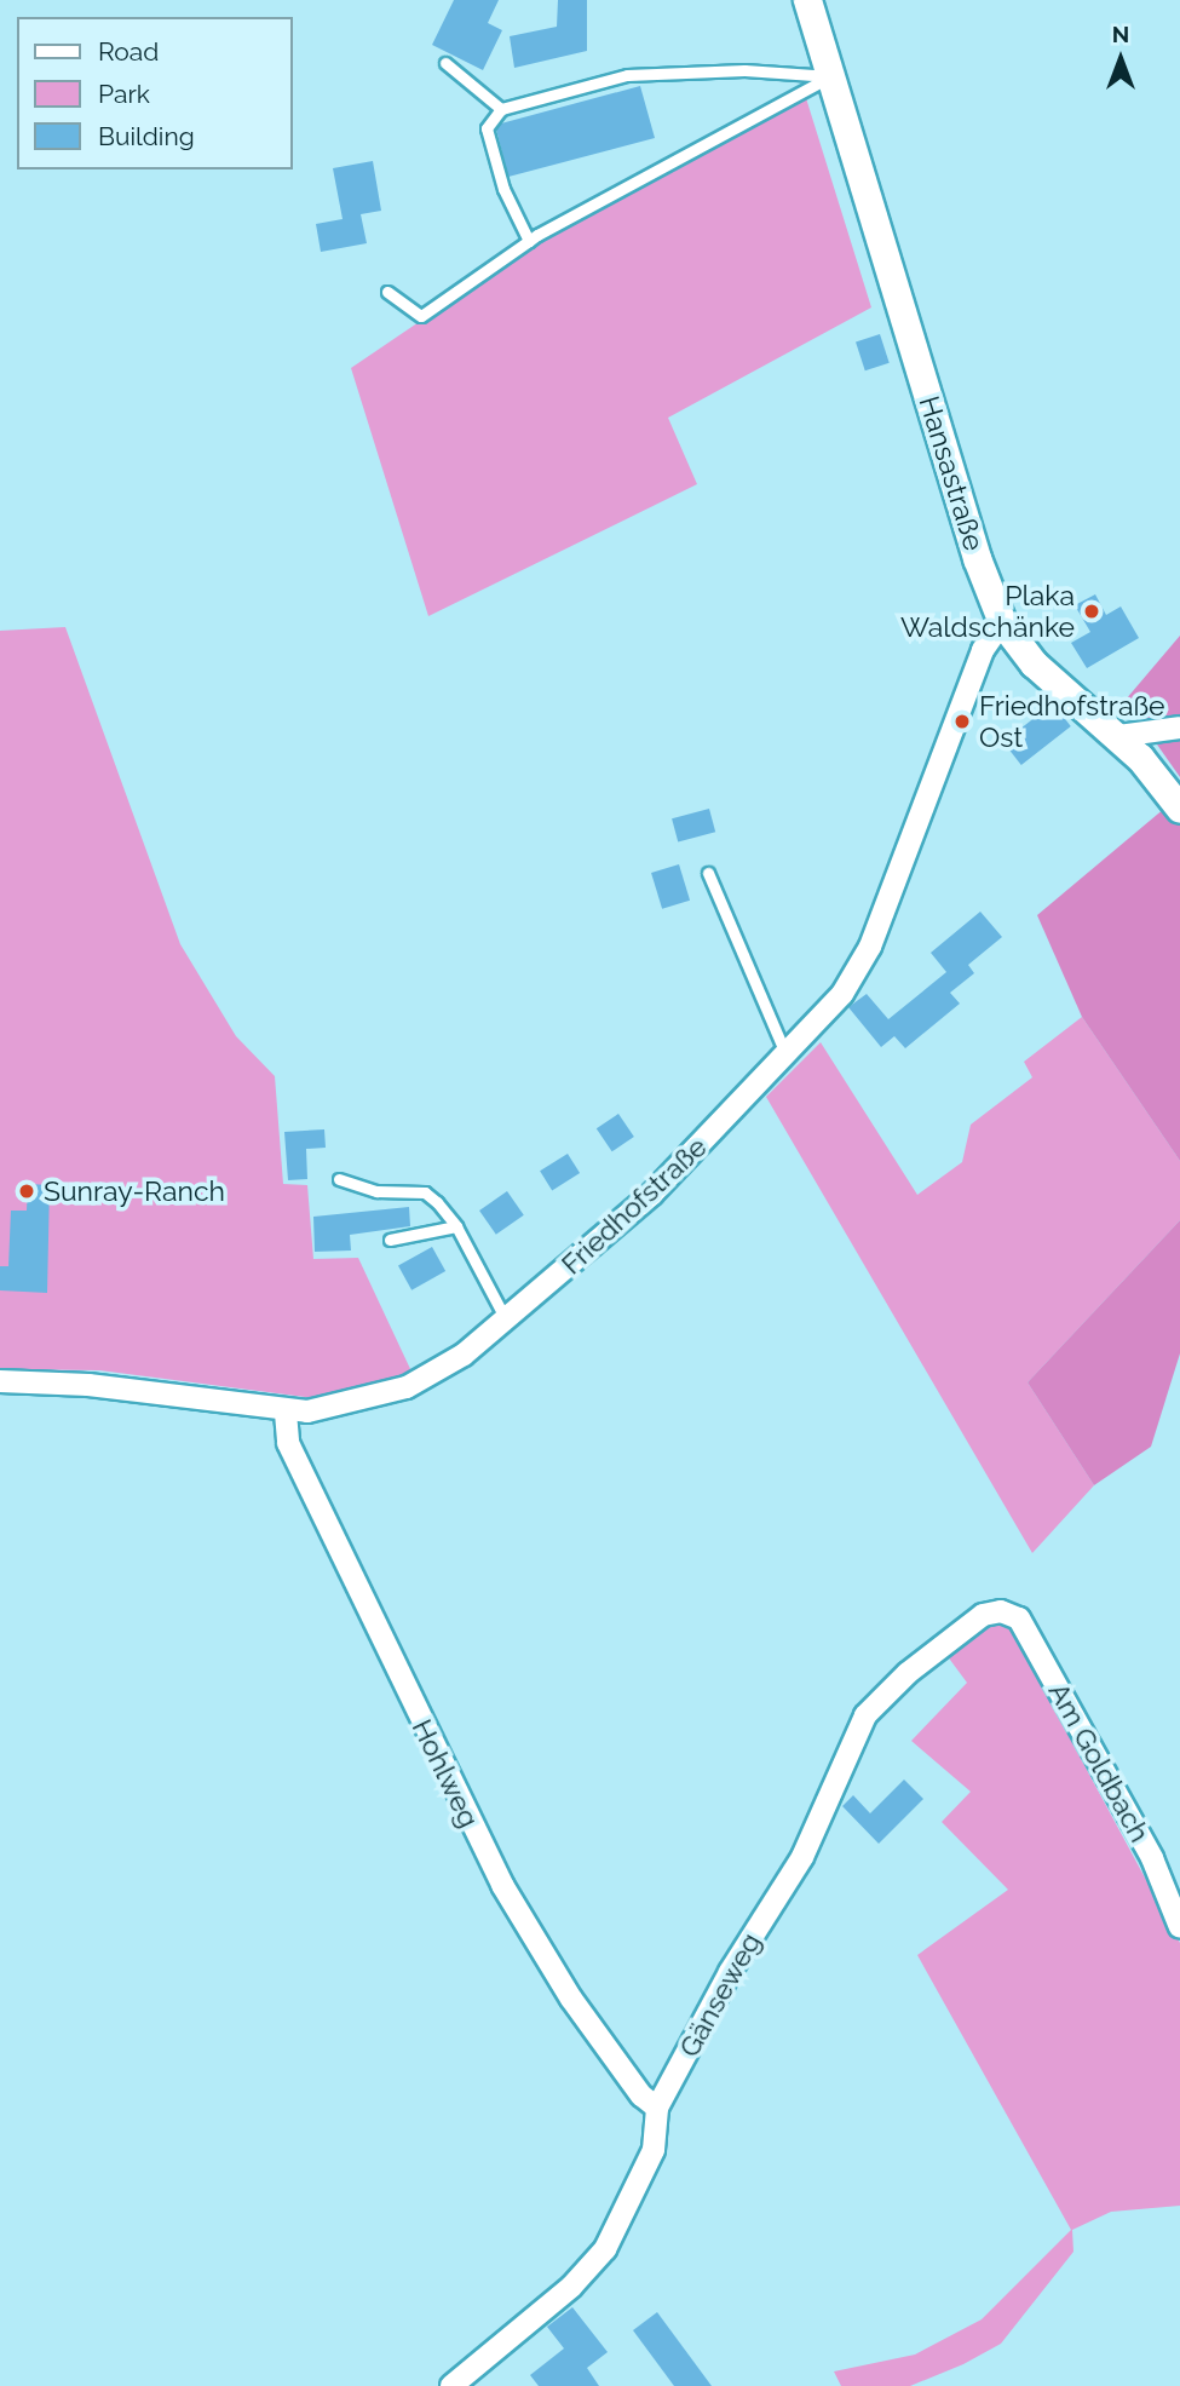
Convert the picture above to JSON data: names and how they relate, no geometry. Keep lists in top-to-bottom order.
{
  "streets": {
    "street": [
      "Hansastraße",
      "Friedhofstraße",
      "Am Goldbach",
      "Hohlweg",
      "Gänseweg"
    ]
  },
  "crossings": [
    ["Hansastraße", "Friedhofstraße"],
    ["Friedhofstraße", "Hohlweg"],
    ["Am Goldbach", "Gänseweg"],
    ["Hohlweg", "Gänseweg"]
  ],
  "places": ["Plaka Waldschänke", "Friedhofstraße Ost", "Sunray-Ranch"],
  "legend": ["Road", "Park", "Building"],
  "north": "top"
}
